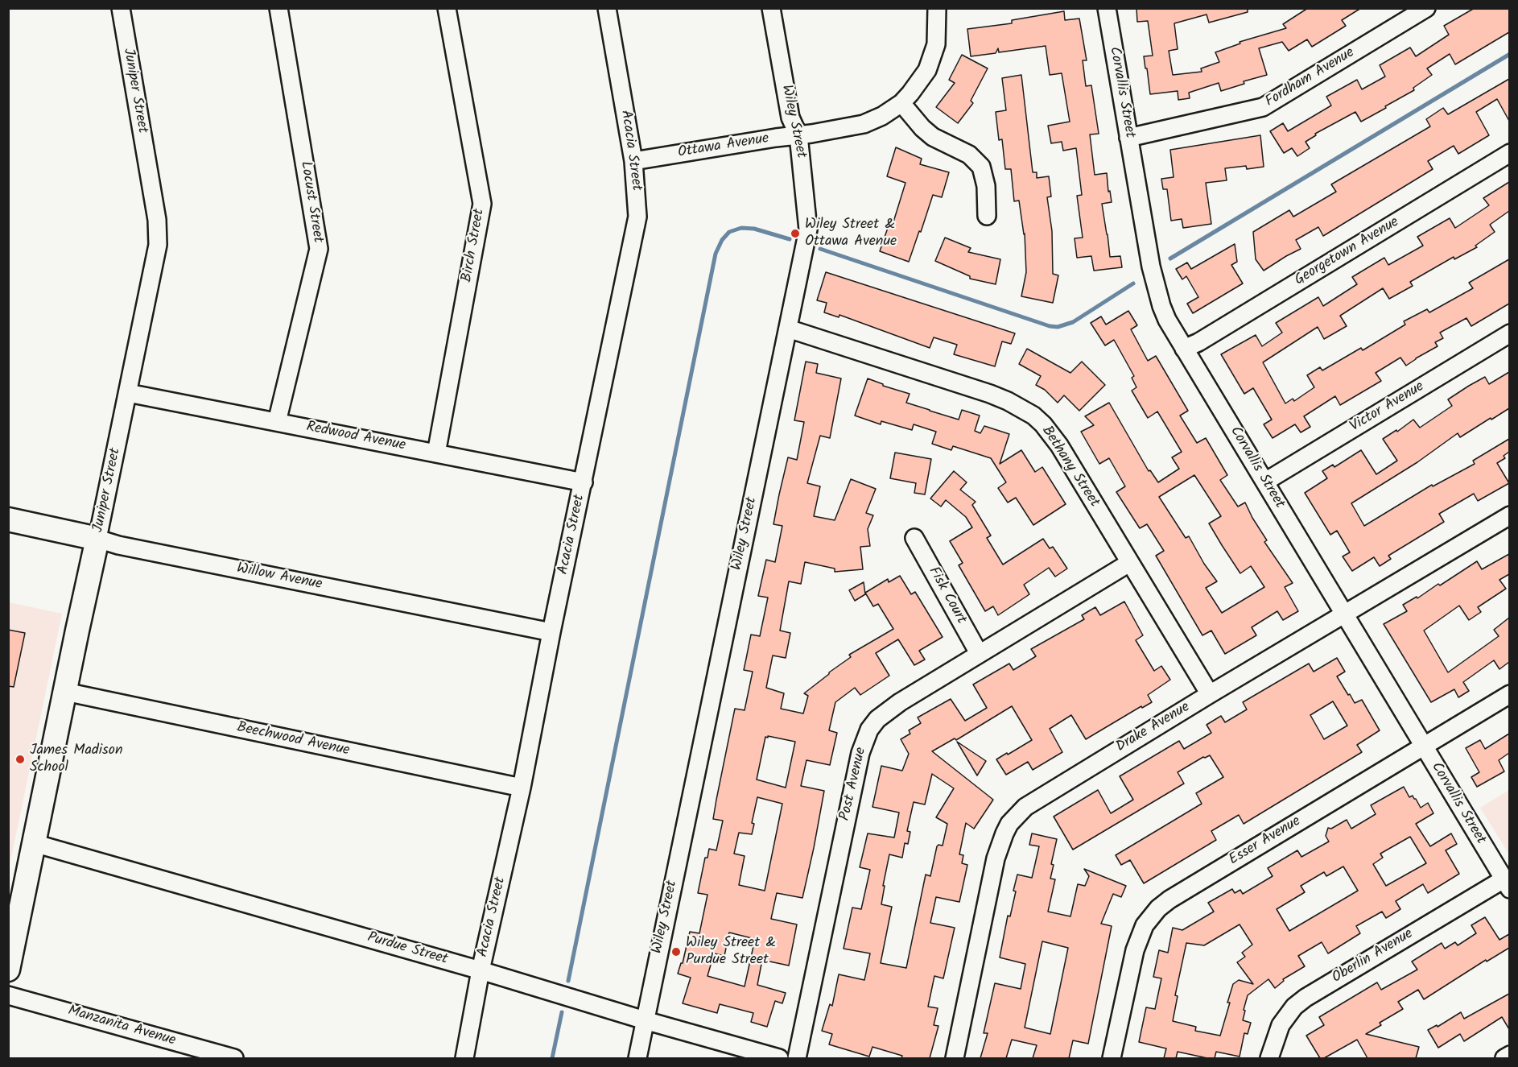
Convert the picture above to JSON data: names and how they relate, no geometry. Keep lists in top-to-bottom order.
{
  "streets": {
    "street": [
      "Fordham Avenue",
      "Juniper Street",
      "Corvallis Street",
      "Wiley Street",
      "Ottawa Avenue",
      "Acacia Street",
      "Locust Street",
      "Birch Street",
      "Georgetown Avenue",
      "Victor Avenue",
      "Redwood Avenue",
      "Bethany Street",
      "Willow Avenue",
      "Fisk Court",
      "Drake Avenue",
      "Beechwood Avenue",
      "Post Avenue",
      "Esser Avenue",
      "Purdue Street",
      "Oberlin Avenue",
      "Manzanita Avenue"
    ]
  },
  "crossings": [
    ["Fordham Avenue", "Corvallis Street"],
    ["Juniper Street", "Redwood Avenue"],
    ["Juniper Street", "Willow Avenue"],
    ["Juniper Street", "Beechwood Avenue"],
    ["Juniper Street", "Purdue Street"],
    ["Corvallis Street", "Georgetown Avenue"],
    ["Corvallis Street", "Victor Avenue"],
    ["Corvallis Street", "Drake Avenue"],
    ["Corvallis Street", "Esser Avenue"],
    ["Corvallis Street", "Oberlin Avenue"],
    ["Wiley Street", "Ottawa Avenue"],
    ["Wiley Street", "Bethany Street"],
    ["Wiley Street", "Purdue Street"],
    ["Ottawa Avenue", "Acacia Street"],
    ["Acacia Street", "Redwood Avenue"],
    ["Acacia Street", "Willow Avenue"],
    ["Acacia Street", "Beechwood Avenue"],
    ["Acacia Street", "Purdue Street"],
    ["Locust Street", "Redwood Avenue"],
    ["Birch Street", "Redwood Avenue"],
    ["Bethany Street", "Drake Avenue"],
    ["Bethany Street", "Post Avenue"],
    ["Fisk Court", "Post Avenue"]
  ],
  "places": ["Wiley Street & Ottawa Avenue", "James Madison School", "Wiley Street & Purdue Street"]
}
